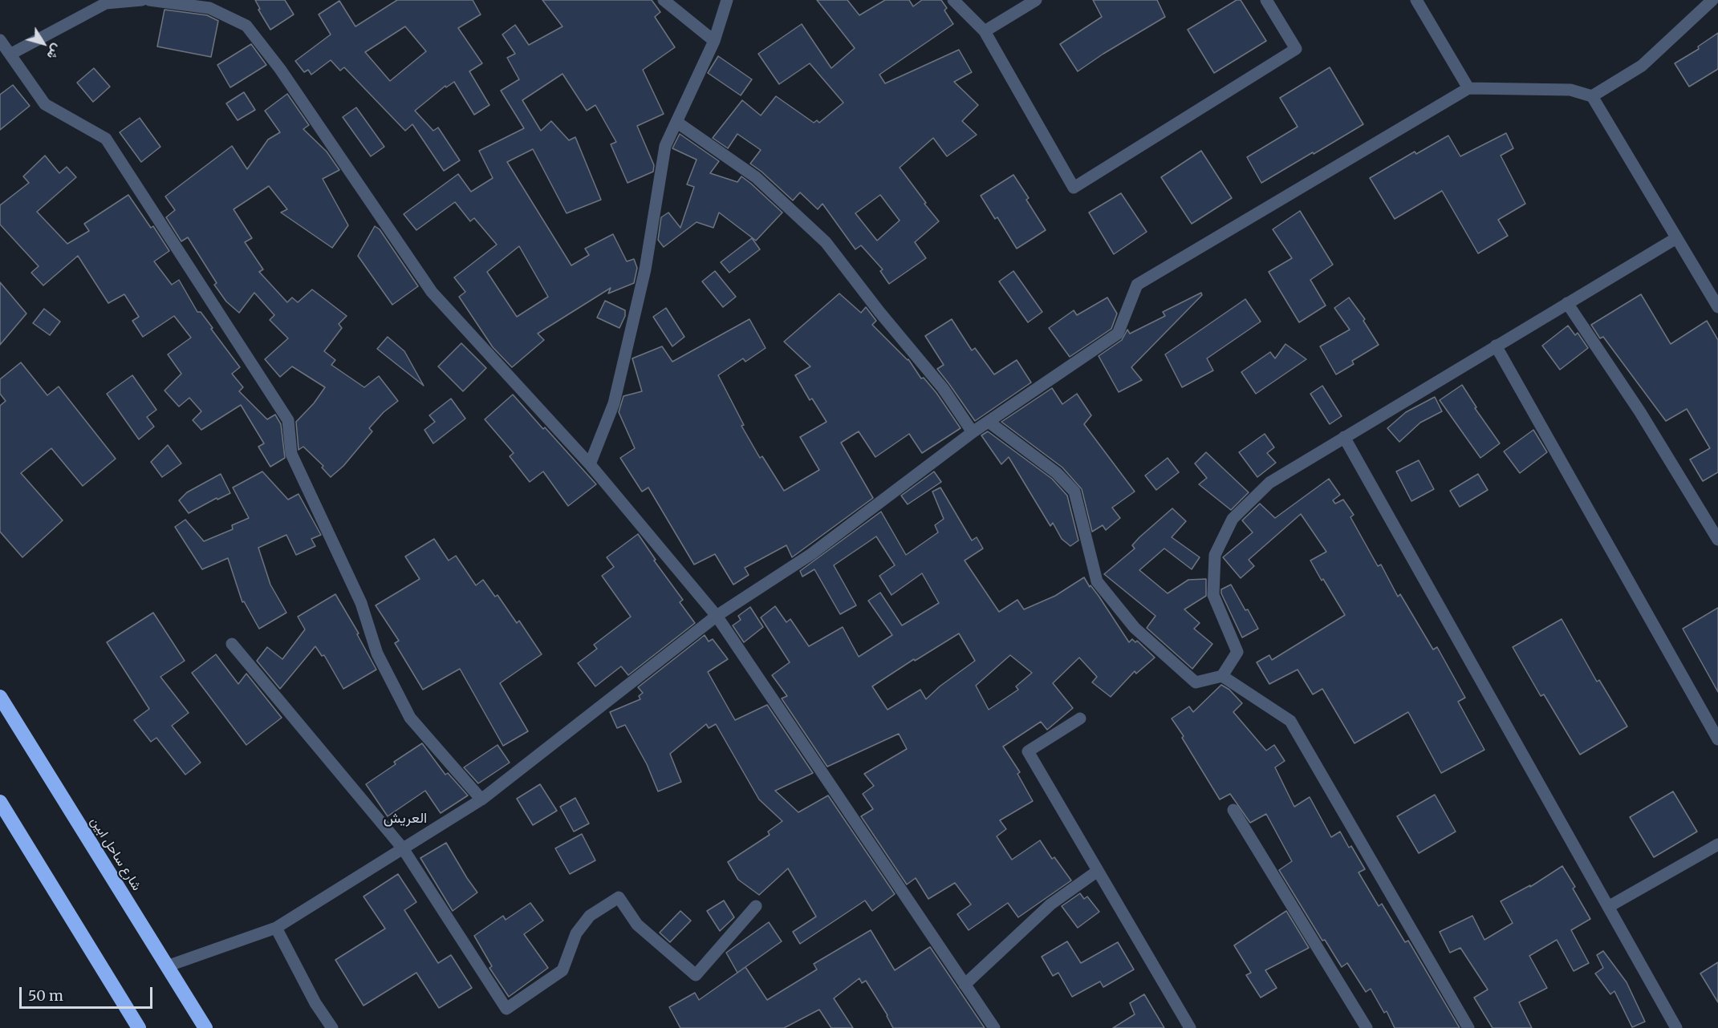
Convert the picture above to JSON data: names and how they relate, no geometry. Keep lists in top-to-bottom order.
{
  "streets": {
    "highway": ["شارع ساحل ابين"]
  },
  "districts": ["العريش"],
  "scale_bar": "50 m",
  "north": "bottom right"
}
